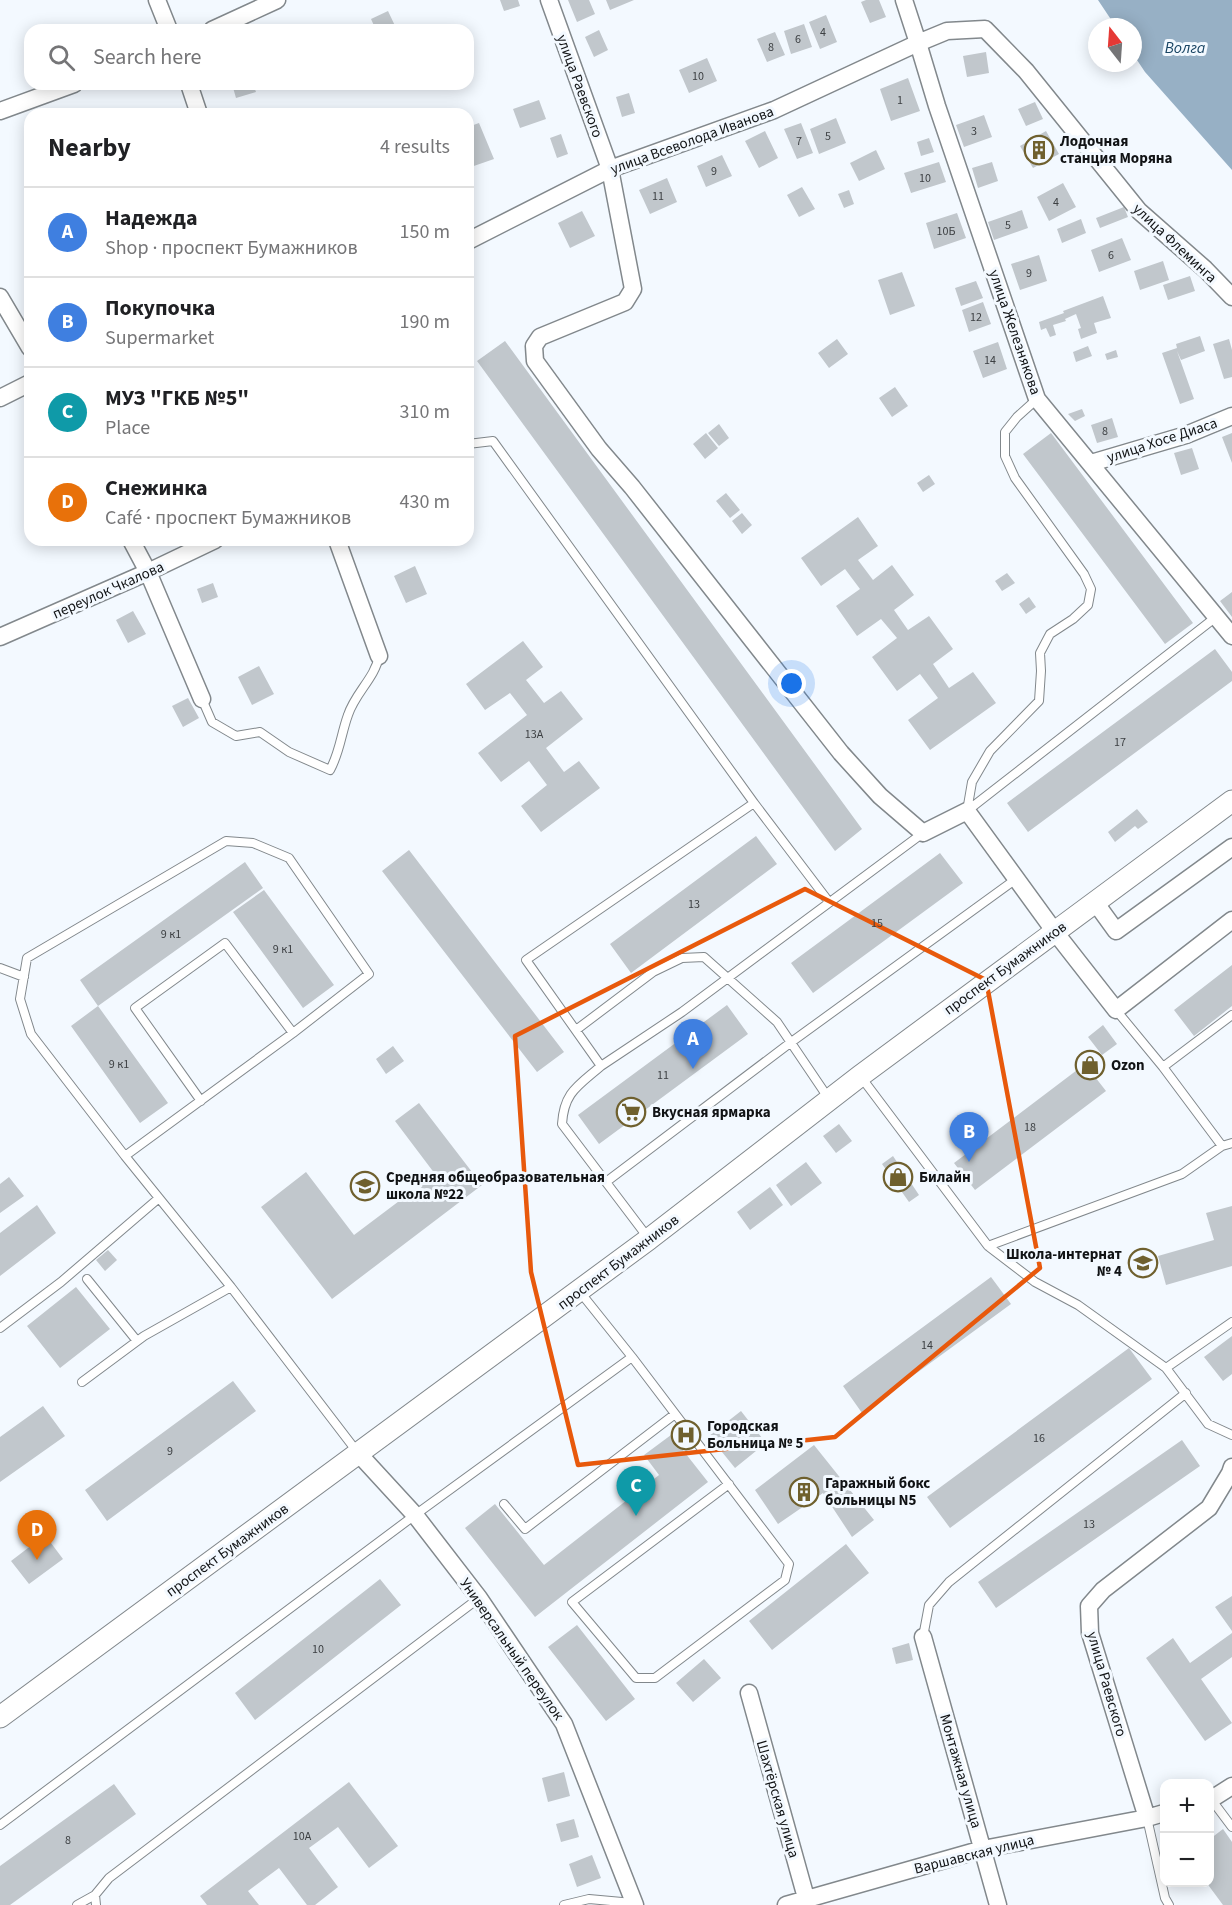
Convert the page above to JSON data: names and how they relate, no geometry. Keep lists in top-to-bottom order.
{
  "streets": {
    "street": [
      "улица Раевского",
      "улица Всеволода Иванова",
      "улица Флеминга",
      "улица Железнякова",
      "улица Хосе Диаса",
      "переулок Чкалова",
      "проспект Бумажников",
      "Универсальный переулок",
      "Монтажная улица",
      "Шахтёрская улица",
      "Варшавская улица"
    ]
  },
  "crossings": [
    ["улица Раевского", "улица Всеволода Иванова"],
    ["улица Раевского", "Варшавская улица"],
    ["улица Всеволода Иванова", "улица Флеминга"],
    ["улица Всеволода Иванова", "улица Железнякова"],
    ["улица Флеминга", "улица Железнякова"],
    ["улица Железнякова", "улица Хосе Диаса"],
    ["проспект Бумажников", "Универсальный переулок"],
    ["Монтажная улица", "Варшавская улица"],
    ["Шахтёрская улица", "Варшавская улица"]
  ],
  "water": ["Волга"],
  "places": {
    "building": ["Лодочная станция Моряна", "Гаражный бокс больницы N5"],
    "shop": ["Ozon", "Билайн"],
    "supermarket": ["Вкусная ярмарка"],
    "school or university": ["Средняя общеобразовательная школа №22", "Школа-интернат № 4"],
    "hospital": ["Городская Больница № 5"]
  },
  "house_numbers": [
    "4",
    "6",
    "8",
    "10",
    "1",
    "3",
    "5",
    "7",
    "9",
    "10",
    "11",
    "4",
    "5",
    "10Б",
    "6",
    "9",
    "12",
    "14",
    "8",
    "13А",
    "17",
    "13",
    "15",
    "9 к1",
    "9 к1",
    "9 к1",
    "11",
    "18",
    "14",
    "16",
    "9",
    "13",
    "10",
    "10А",
    "8"
  ],
  "north": "top",
  "page": {
    "search": "Search here",
    "heading": ["Nearby", "4 results"],
    "list": [
      {
        "mark": "A",
        "name": "Надежда",
        "note": "Shop · проспект Бумажников",
        "value": "150 m"
      },
      {
        "mark": "B",
        "name": "Покупочка",
        "note": "Supermarket",
        "value": "190 m"
      },
      {
        "mark": "C",
        "name": "МУЗ \"ГКБ №5\"",
        "note": "Place",
        "value": "310 m"
      },
      {
        "mark": "D",
        "name": "Снежинка",
        "note": "Café · проспект Бумажников",
        "value": "430 m"
      }
    ],
    "pins": [
      "A",
      "B",
      "C",
      "D"
    ],
    "map_buttons": ["+", "−"]
  }
}
